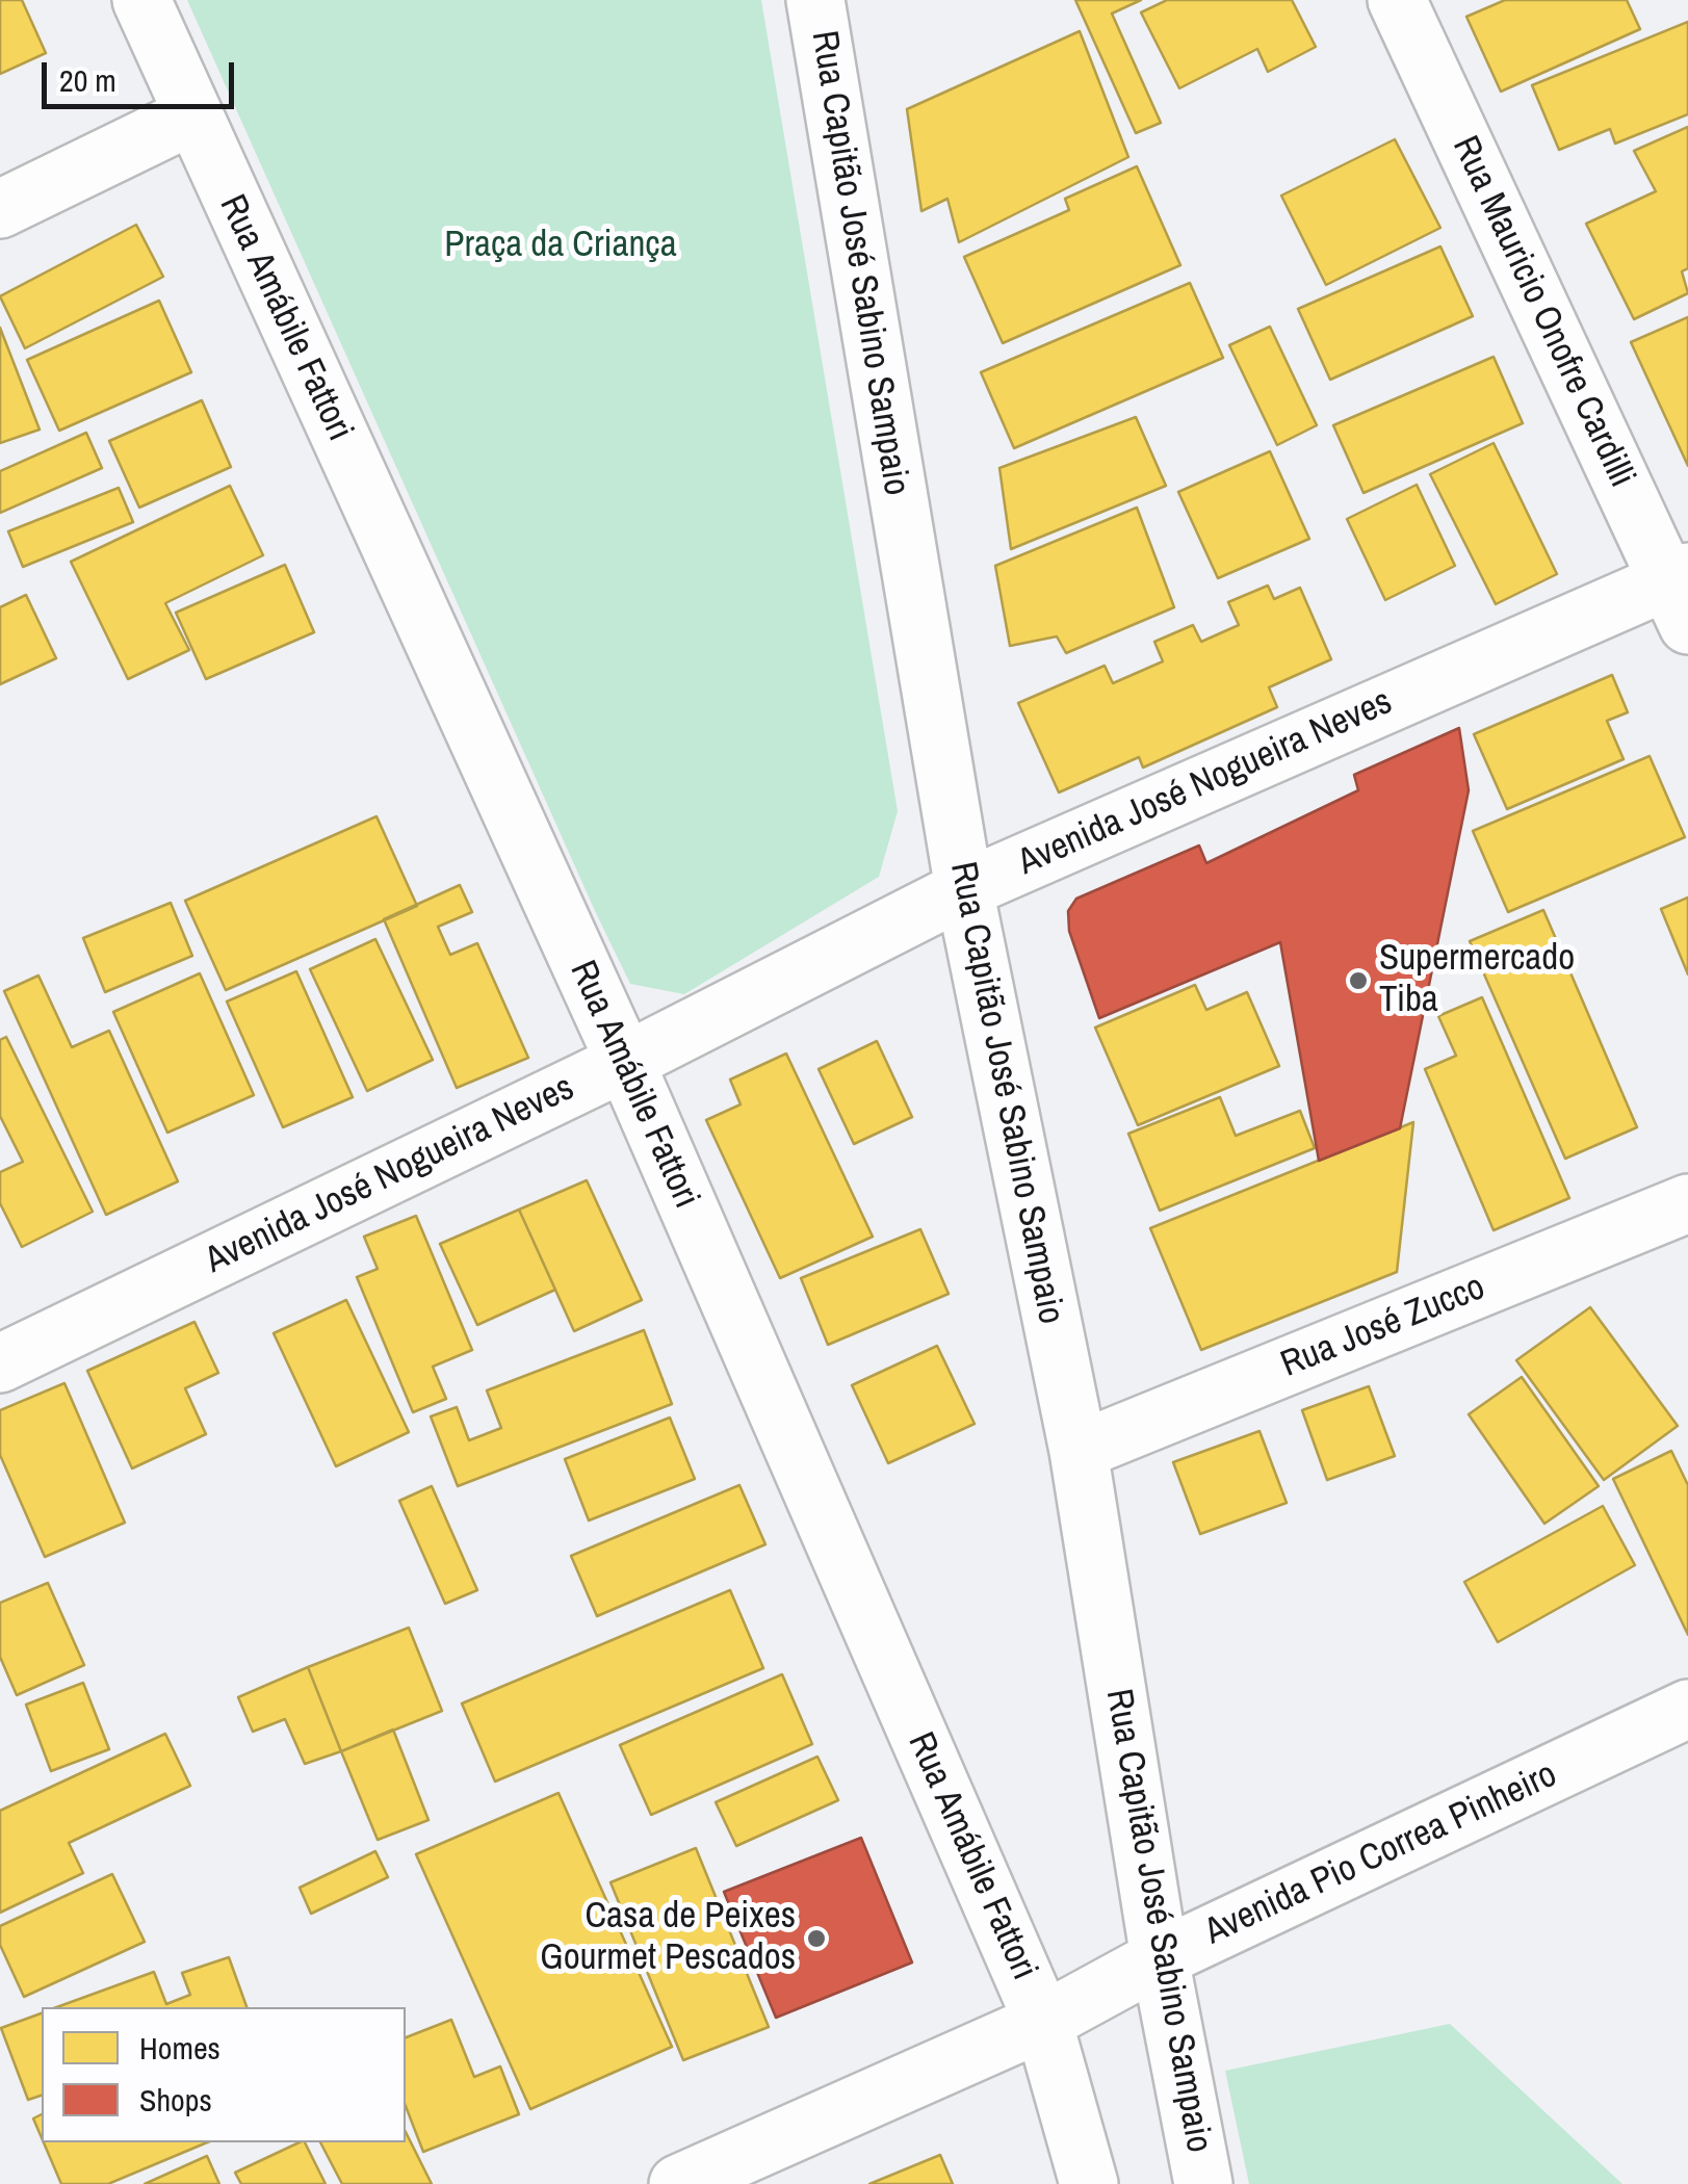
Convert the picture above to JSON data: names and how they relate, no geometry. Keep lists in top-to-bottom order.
{
  "streets": {
    "street": [
      "Rua Capitão José Sabino Sampaio",
      "Rua Mauricio Onofre Cardilli",
      "Rua Amábile Fattori",
      "Avenida José Nogueira Neves",
      "Rua José Zucco",
      "Avenida Pio Correa Pinheiro"
    ]
  },
  "crossings": [
    ["Rua Capitão José Sabino Sampaio", "Avenida José Nogueira Neves"],
    ["Rua Capitão José Sabino Sampaio", "Rua José Zucco"],
    ["Rua Capitão José Sabino Sampaio", "Avenida Pio Correa Pinheiro"],
    ["Rua Mauricio Onofre Cardilli", "Avenida José Nogueira Neves"],
    ["Rua Amábile Fattori", "Avenida José Nogueira Neves"],
    ["Rua Amábile Fattori", "Avenida Pio Correa Pinheiro"]
  ],
  "parks": ["Praça da Criança"],
  "places": ["Supermercado Tiba", "Casa de Peixes Gourmet Pescados"],
  "legend": ["Homes", "Shops"],
  "scale_bar": "20 m"
}
